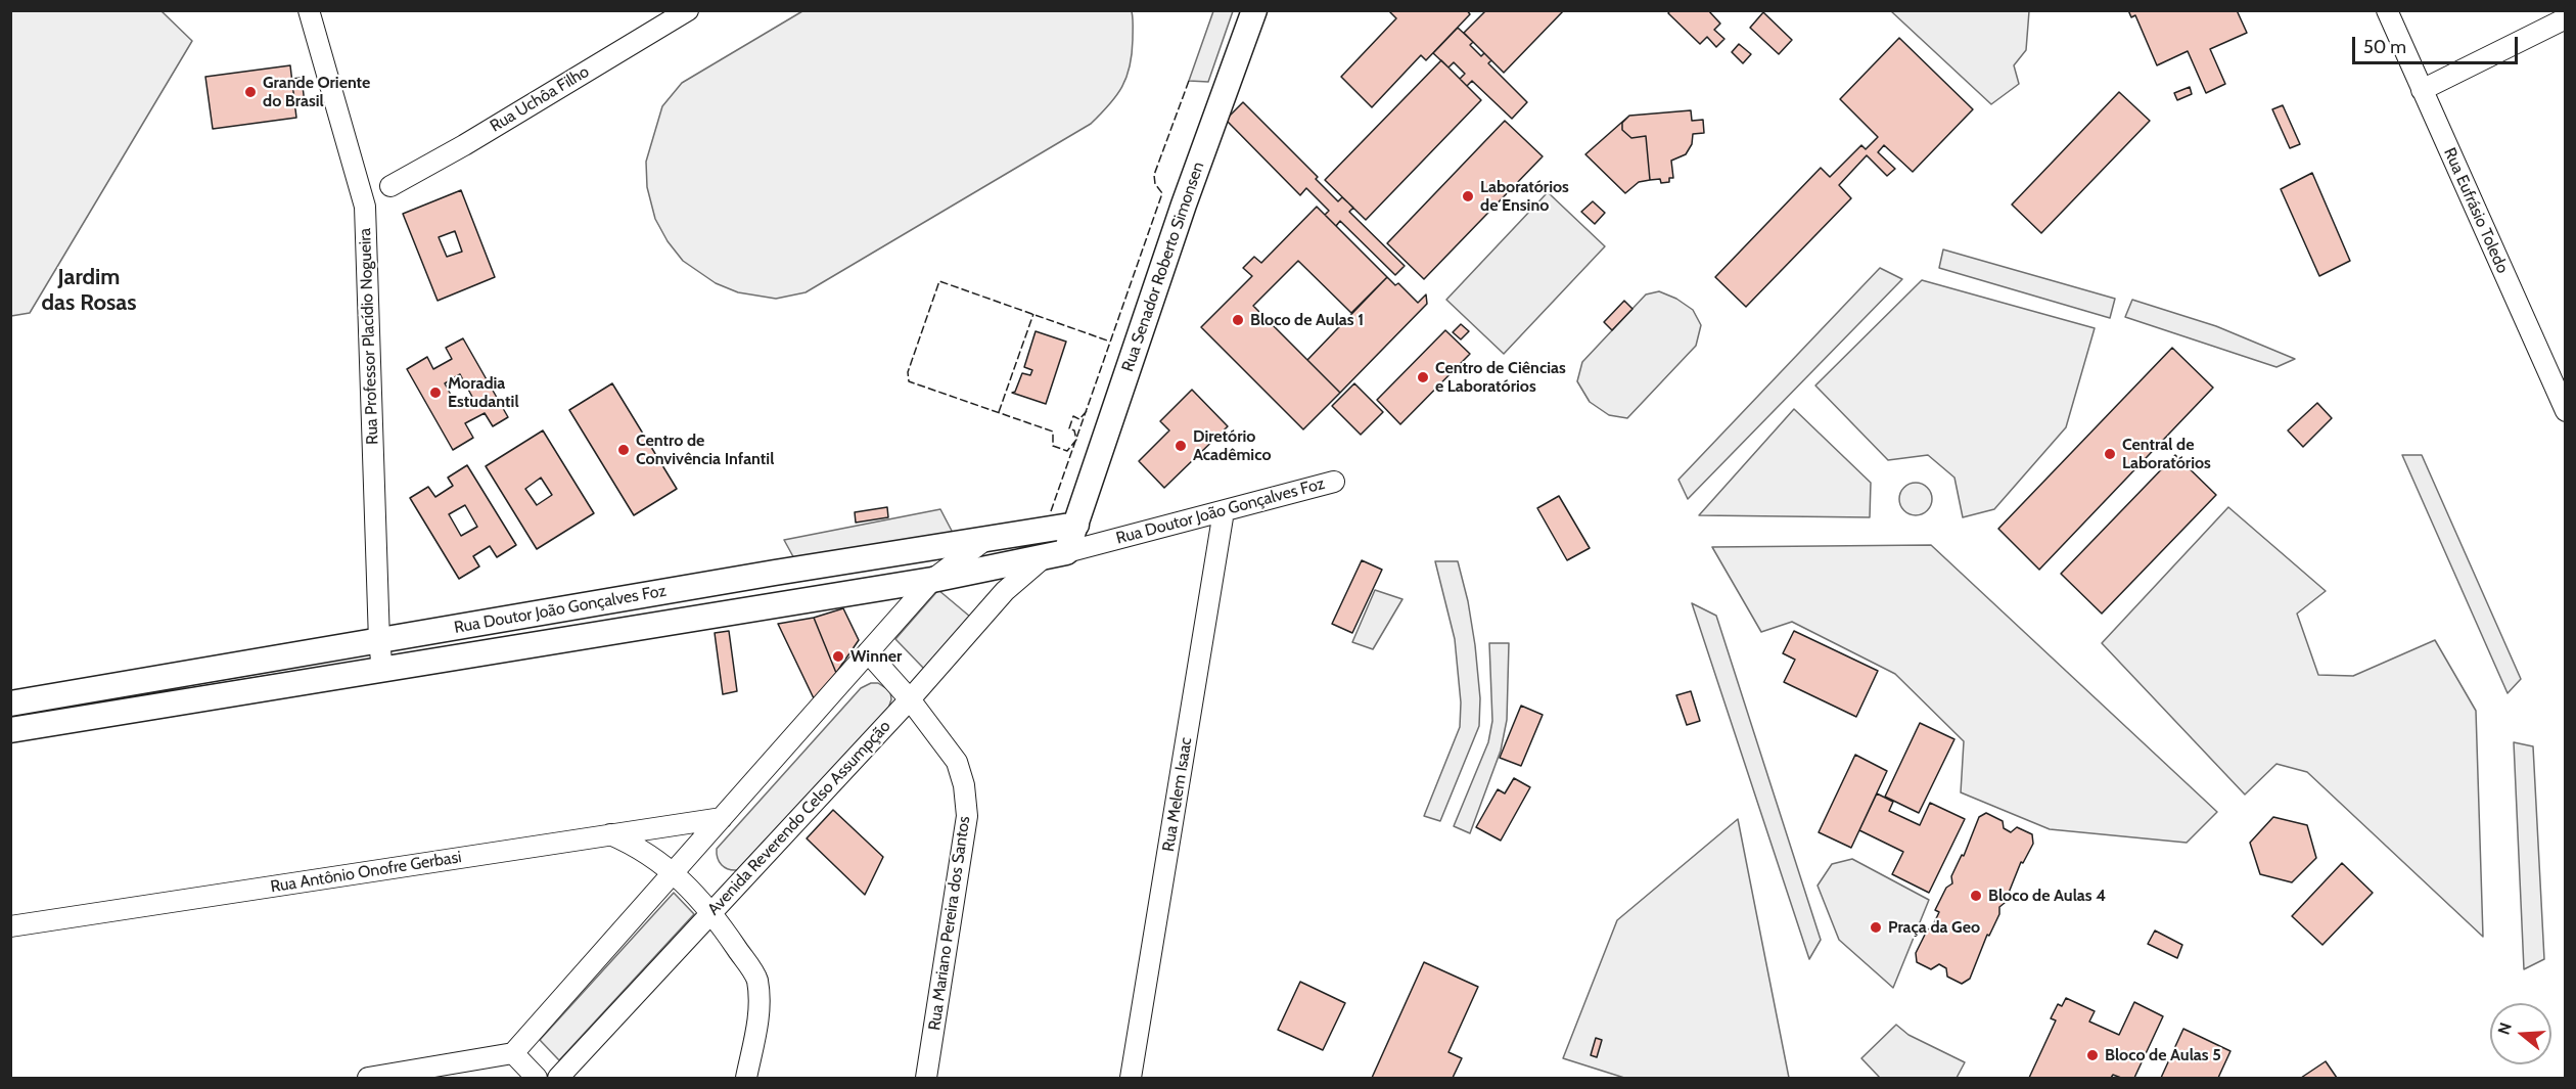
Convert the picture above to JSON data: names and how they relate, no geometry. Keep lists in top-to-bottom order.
{
  "streets": {
    "street": [
      "Rua Uchôa Filho",
      "Rua Eufrásio Toledo",
      "Rua Senador Roberto Simonsen",
      "Rua Professor Placídio Nogueira",
      "Rua Doutor João Gonçalves Foz",
      "Rua Melem Isaac",
      "Avenida Reverendo Celso Assumpção",
      "Rua Antônio Onofre Gerbasi",
      "Rua Mariano Pereira dos Santos"
    ]
  },
  "crossings": [
    ["Rua Senador Roberto Simonsen", "Rua Doutor João Gonçalves Foz"],
    ["Rua Professor Placídio Nogueira", "Rua Doutor João Gonçalves Foz"],
    ["Rua Doutor João Gonçalves Foz", "Rua Melem Isaac"],
    ["Rua Doutor João Gonçalves Foz", "Avenida Reverendo Celso Assumpção"],
    ["Avenida Reverendo Celso Assumpção", "Rua Mariano Pereira dos Santos"]
  ],
  "districts": ["Jardim das Rosas"],
  "places": [
    "Grande Oriente do Brasil",
    "Laboratórios de Ensino",
    "Bloco de Aulas 1",
    "Centro de Ciências e Laboratórios",
    "Moradia Estudantil",
    "Diretório Acadêmico",
    "Centro de Convivência Infantil",
    "Central de Laboratórios",
    "Winner",
    "Bloco de Aulas 4",
    "Praça da Geo",
    "Bloco de Aulas 5"
  ],
  "scale_bar": "50 m",
  "north": "left"
}
